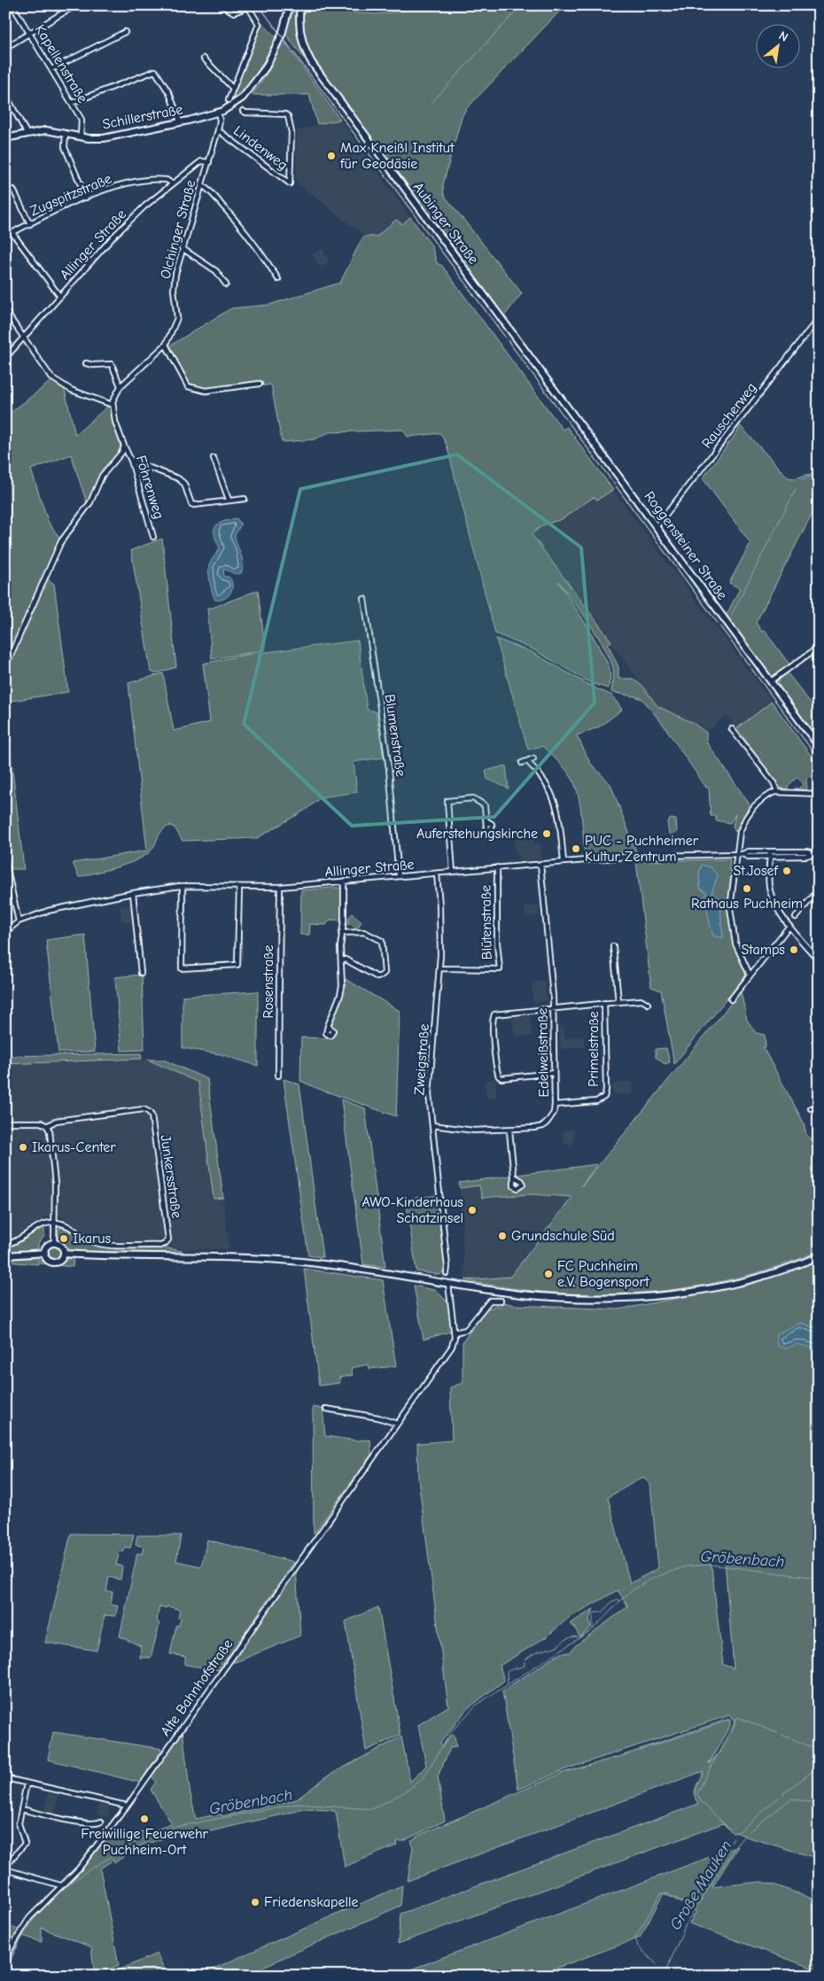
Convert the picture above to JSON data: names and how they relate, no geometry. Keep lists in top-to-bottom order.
{
  "streets": {
    "street": [
      "Kapellenstraße",
      "Schillerstraße",
      "Lindenweg",
      "Zugspitzstraße",
      "Aubinger Straße",
      "Olchinger Straße",
      "Allinger Straße",
      "Rauscherweg",
      "Föhrenweg",
      "Roggensteiner Straße",
      "Blumenstraße",
      "Blütenstraße",
      "Rosenstraße",
      "Primelstraße",
      "Edelweißstraße",
      "Zweigstraße",
      "Junkersstraße",
      "Alte Bahnhofstraße"
    ]
  },
  "crossings": [
    ["Kapellenstraße", "Schillerstraße"],
    ["Schillerstraße", "Olchinger Straße"],
    ["Lindenweg", "Olchinger Straße"],
    ["Zugspitzstraße", "Allinger Straße"],
    ["Aubinger Straße", "Roggensteiner Straße"],
    ["Olchinger Straße", "Allinger Straße"],
    ["Allinger Straße", "Blumenstraße"],
    ["Allinger Straße", "Blütenstraße"],
    ["Allinger Straße", "Rosenstraße"],
    ["Allinger Straße", "Edelweißstraße"],
    ["Allinger Straße", "Zweigstraße"],
    ["Rauscherweg", "Roggensteiner Straße"],
    ["Blütenstraße", "Zweigstraße"],
    ["Primelstraße", "Edelweißstraße"],
    ["Edelweißstraße", "Zweigstraße"]
  ],
  "water": ["Gröbenbach", "Große Mauken"],
  "places": [
    "Max Kneißl Institut für Geodäsie",
    "Auferstehungskirche",
    "PUC - Puchheimer Kultur Zentrum",
    "St.Josef",
    "Rathaus Puchheim",
    "Stamps",
    "Ikarus-Center",
    "AWO-Kinderhaus Schatzinsel",
    "Grundschule Süd",
    "Ikarus",
    "FC Puchheim e.V. Bogensport",
    "Freiwillige Feuerwehr Puchheim-Ort",
    "Friedenskapelle"
  ],
  "north": "top right"
}
